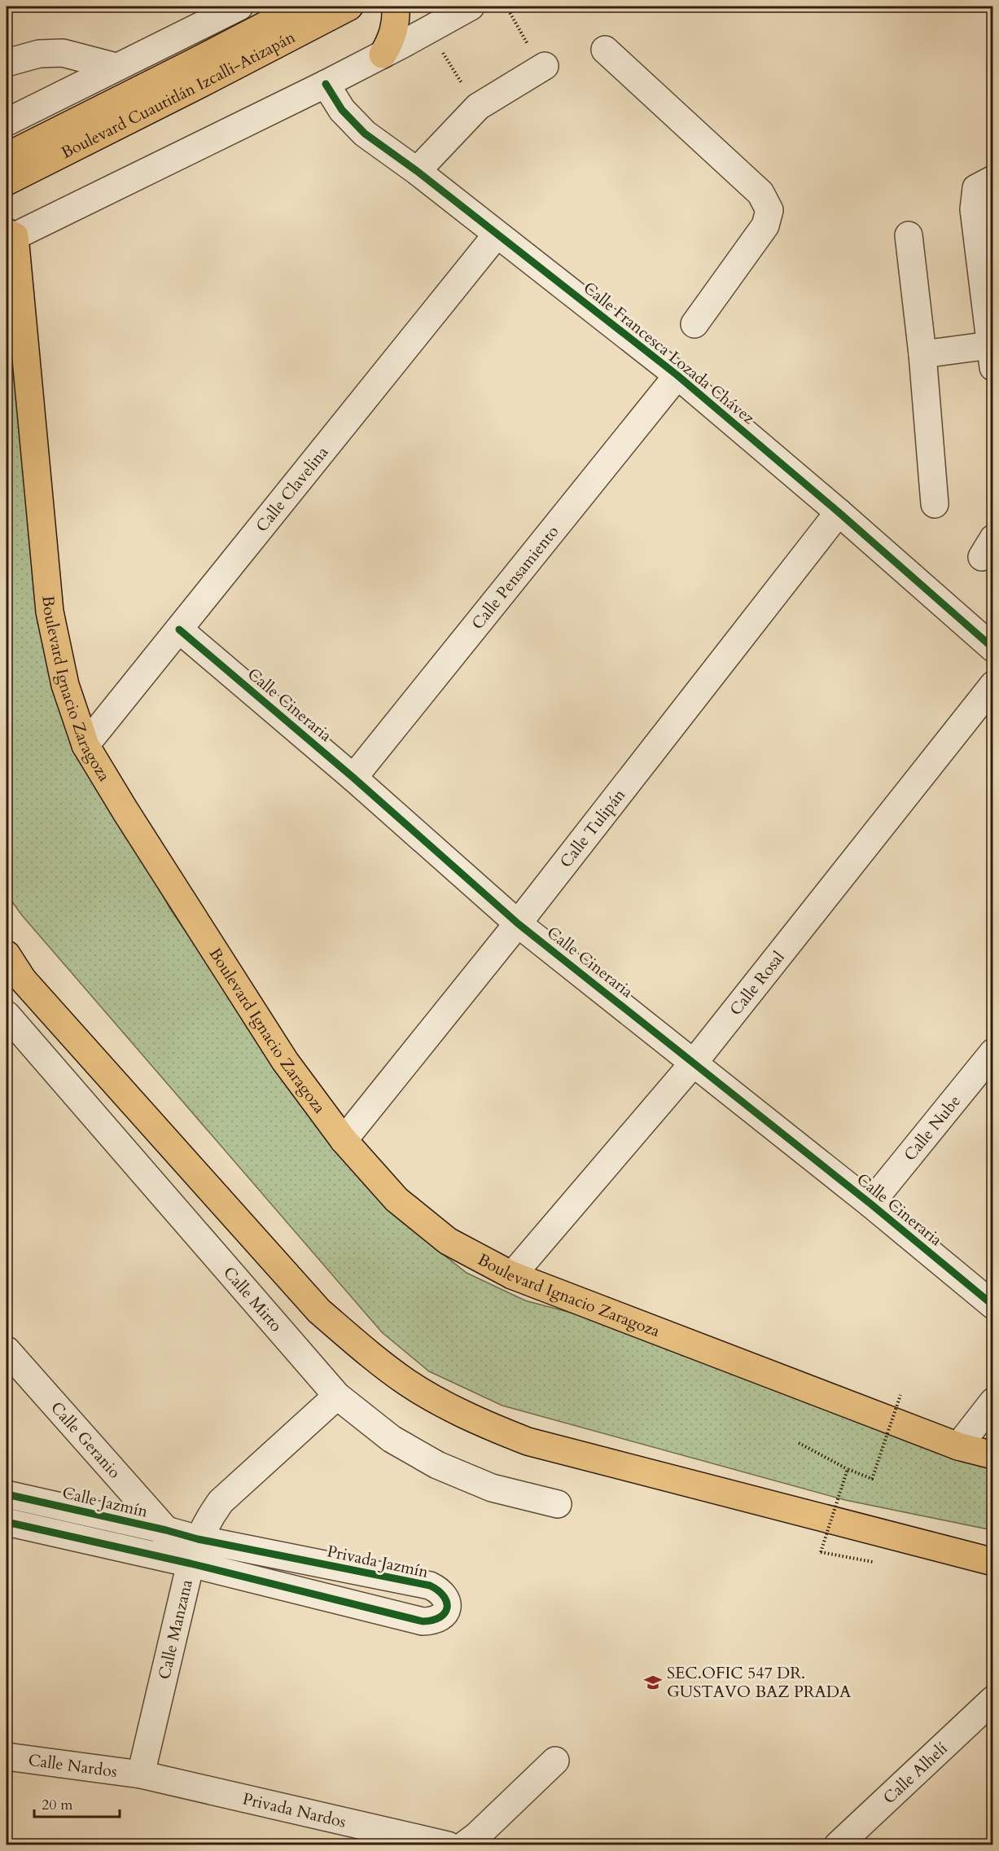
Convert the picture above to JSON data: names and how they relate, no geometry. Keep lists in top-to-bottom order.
{
  "streets": {
    "main road": ["Boulevard Cuautitlán Izcalli-Atizapán", "Boulevard Ignacio Zaragoza"],
    "street": [
      "Calle Francesca Lozada Chávez",
      "Calle Clavelina",
      "Calle Pensamiento",
      "Calle Cineraria",
      "Calle Tulipán",
      "Calle Rosal",
      "Calle Nube",
      "Calle Mirto",
      "Calle Geranio",
      "Calle Jazmín",
      "Privada Jazmín",
      "Calle Manzana",
      "Calle Nardos",
      "Calle Alhelí",
      "Privada Nardos"
    ]
  },
  "crossings": [
    ["Calle Francesca Lozada Chávez", "Calle Clavelina"],
    ["Calle Francesca Lozada Chávez", "Calle Pensamiento"],
    ["Calle Francesca Lozada Chávez", "Calle Tulipán"],
    ["Calle Clavelina", "Boulevard Ignacio Zaragoza"],
    ["Calle Clavelina", "Calle Cineraria"],
    ["Calle Pensamiento", "Calle Cineraria"],
    ["Boulevard Ignacio Zaragoza", "Calle Tulipán"],
    ["Boulevard Ignacio Zaragoza", "Calle Rosal"],
    ["Calle Cineraria", "Calle Tulipán"],
    ["Calle Cineraria", "Calle Rosal"],
    ["Calle Cineraria", "Calle Nube"],
    ["Calle Mirto", "Calle Manzana"],
    ["Calle Geranio", "Calle Jazmín"],
    ["Calle Jazmín", "Privada Jazmín"],
    ["Calle Jazmín", "Calle Manzana"],
    ["Privada Jazmín", "Calle Manzana"],
    ["Calle Manzana", "Calle Nardos"],
    ["Calle Manzana", "Privada Nardos"],
    ["Calle Nardos", "Privada Nardos"]
  ],
  "places": {
    "school or university": ["SEC.OFIC 547 DR. GUSTAVO BAZ PRADA"]
  },
  "scale_bar": "20 m"
}
